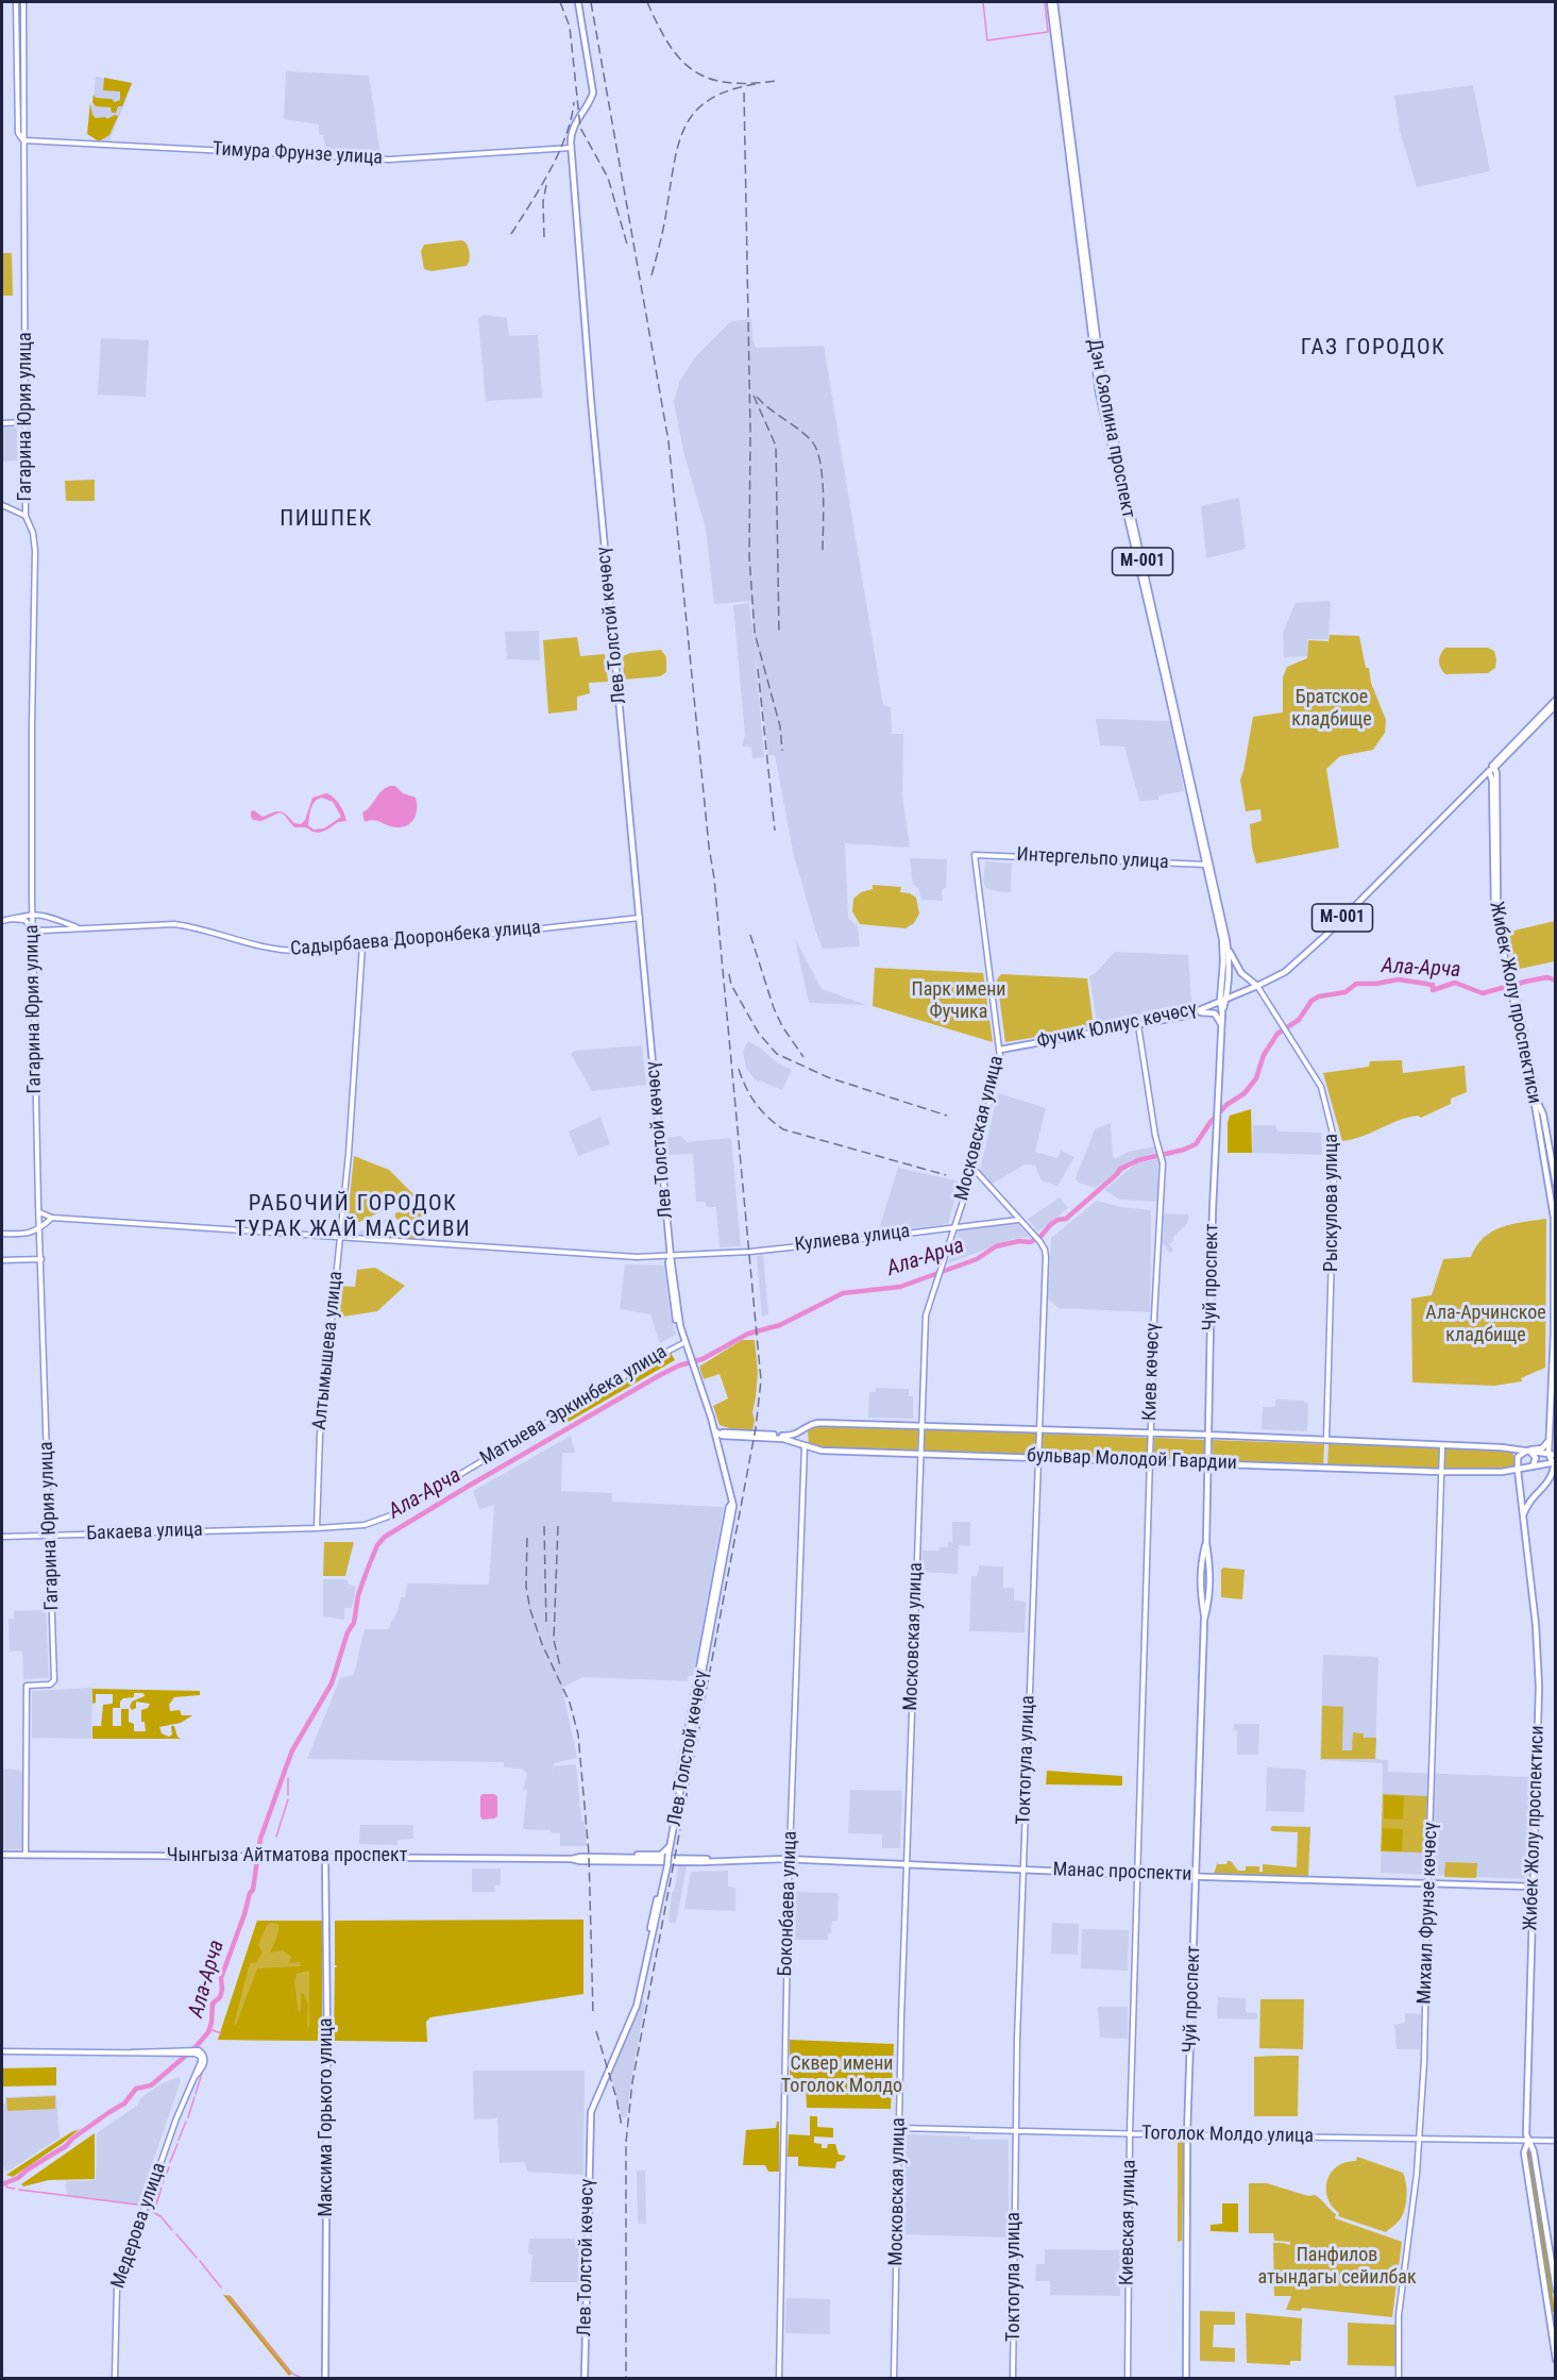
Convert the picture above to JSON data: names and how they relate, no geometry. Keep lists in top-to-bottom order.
{
  "streets": {
    "main road": [
      "Тимура Фрунзе улица",
      "Гагарина Юрия улица",
      "Дэн Сяопина проспект",
      "M-001",
      "Лев Толстой көчөсү",
      "Интергельпо улица",
      "М-001",
      "Садырбаева Дооронбека улица",
      "Жибек Жолу проспектиси",
      "Фучик Юлиус көчөсү",
      "Московская улица",
      "Рыскулова улица",
      "Кулиева улица",
      "Чуй проспект",
      "Алтымышева улица",
      "Киев көчөсү",
      "Матыева Эркинбека улица",
      "бульвар Молодой Гвардии",
      "Бакаева улица",
      "Токтогула улица",
      "Чынгыза Айтматова проспект",
      "Манас проспекти",
      "Боконбаева улица",
      "Михаил Фрунзе көчөсү",
      "Максима Горького улица",
      "Тоголок Молдо улица",
      "Киевская улица",
      "Медерова улица"
    ]
  },
  "crossings": [
    ["Тимура Фрунзе улица", "Гагарина Юрия улица"],
    ["Тимура Фрунзе улица", "Лев Толстой көчөсү"],
    ["Гагарина Юрия улица", "Садырбаева Дооронбека улица"],
    ["Гагарина Юрия улица", "Кулиева улица"],
    ["Гагарина Юрия улица", "Бакаева улица"],
    ["Гагарина Юрия улица", "Чынгыза Айтматова проспект"],
    ["Дэн Сяопина проспект", "Интергельпо улица"],
    ["Дэн Сяопина проспект", "Фучик Юлиус көчөсү"],
    ["Дэн Сяопина проспект", "Чуй проспект"],
    ["Лев Толстой көчөсү", "Садырбаева Дооронбека улица"],
    ["Лев Толстой көчөсү", "Кулиева улица"],
    ["Лев Толстой көчөсү", "Матыева Эркинбека улица"],
    ["Интергельпо улица", "Московская улица"],
    ["Садырбаева Дооронбека улица", "Алтымышева улица"],
    ["Жибек Жолу проспектиси", "Фучик Юлиус көчөсү"],
    ["Жибек Жолу проспектиси", "бульвар Молодой Гвардии"],
    ["Жибек Жолу проспектиси", "Манас проспекти"],
    ["Жибек Жолу проспектиси", "Тоголок Молдо улица"],
    ["Фучик Юлиус көчөсү", "Московская улица"],
    ["Фучик Юлиус көчөсү", "Рыскулова улица"],
    ["Фучик Юлиус көчөсү", "Чуй проспект"],
    ["Фучик Юлиус көчөсү", "Киев көчөсү"],
    ["Московская улица", "Кулиева улица"],
    ["Московская улица", "бульвар Молодой Гвардии"],
    ["Московская улица", "Токтогула улица"],
    ["Московская улица", "Манас проспекти"],
    ["Московская улица", "Тоголок Молдо улица"],
    ["Рыскулова улица", "бульвар Молодой Гвардии"],
    ["Кулиева улица", "Алтымышева улица"],
    ["Кулиева улица", "Токтогула улица"],
    ["Чуй проспект", "бульвар Молодой Гвардии"],
    ["Чуй проспект", "Манас проспекти"],
    ["Чуй проспект", "Тоголок Молдо улица"],
    ["Алтымышева улица", "Матыева Эркинбека улица"],
    ["Киев көчөсү", "бульвар Молодой Гвардии"],
    ["Киев көчөсү", "Манас проспекти"],
    ["Киев көчөсү", "Киевская улица"],
    ["Матыева Эркинбека улица", "Бакаева улица"],
    ["бульвар Молодой Гвардии", "Токтогула улица"],
    ["бульвар Молодой Гвардии", "Боконбаева улица"],
    ["бульвар Молодой Гвардии", "Михаил Фрунзе көчөсү"],
    ["Токтогула улица", "Манас проспекти"],
    ["Токтогула улица", "Тоголок Молдо улица"],
    ["Чынгыза Айтматова проспект", "Манас проспекти"],
    ["Чынгыза Айтматова проспект", "Максима Горького улица"],
    ["Манас проспекти", "Боконбаева улица"],
    ["Манас проспекти", "Михаил Фрунзе көчөсү"],
    ["Манас проспекти", "Киевская улица"],
    ["Михаил Фрунзе көчөсү", "Тоголок Молдо улица"],
    ["Тоголок Молдо улица", "Киевская улица"]
  ],
  "districts": ["ГАЗ ГОРОДОК", "ПИШПЕК", "РАБОЧИЙ ГОРОДОК ТУРАК ЖАЙ МАССИВИ"],
  "water": ["Ала-Арча"],
  "parks": [
    "Братское кладбище",
    "Парк имени Фучика",
    "Ала-Арчинское кладбище",
    "Сквер имени Тоголок Молдо",
    "Панфилов атындагы сейилбак"
  ]
}
